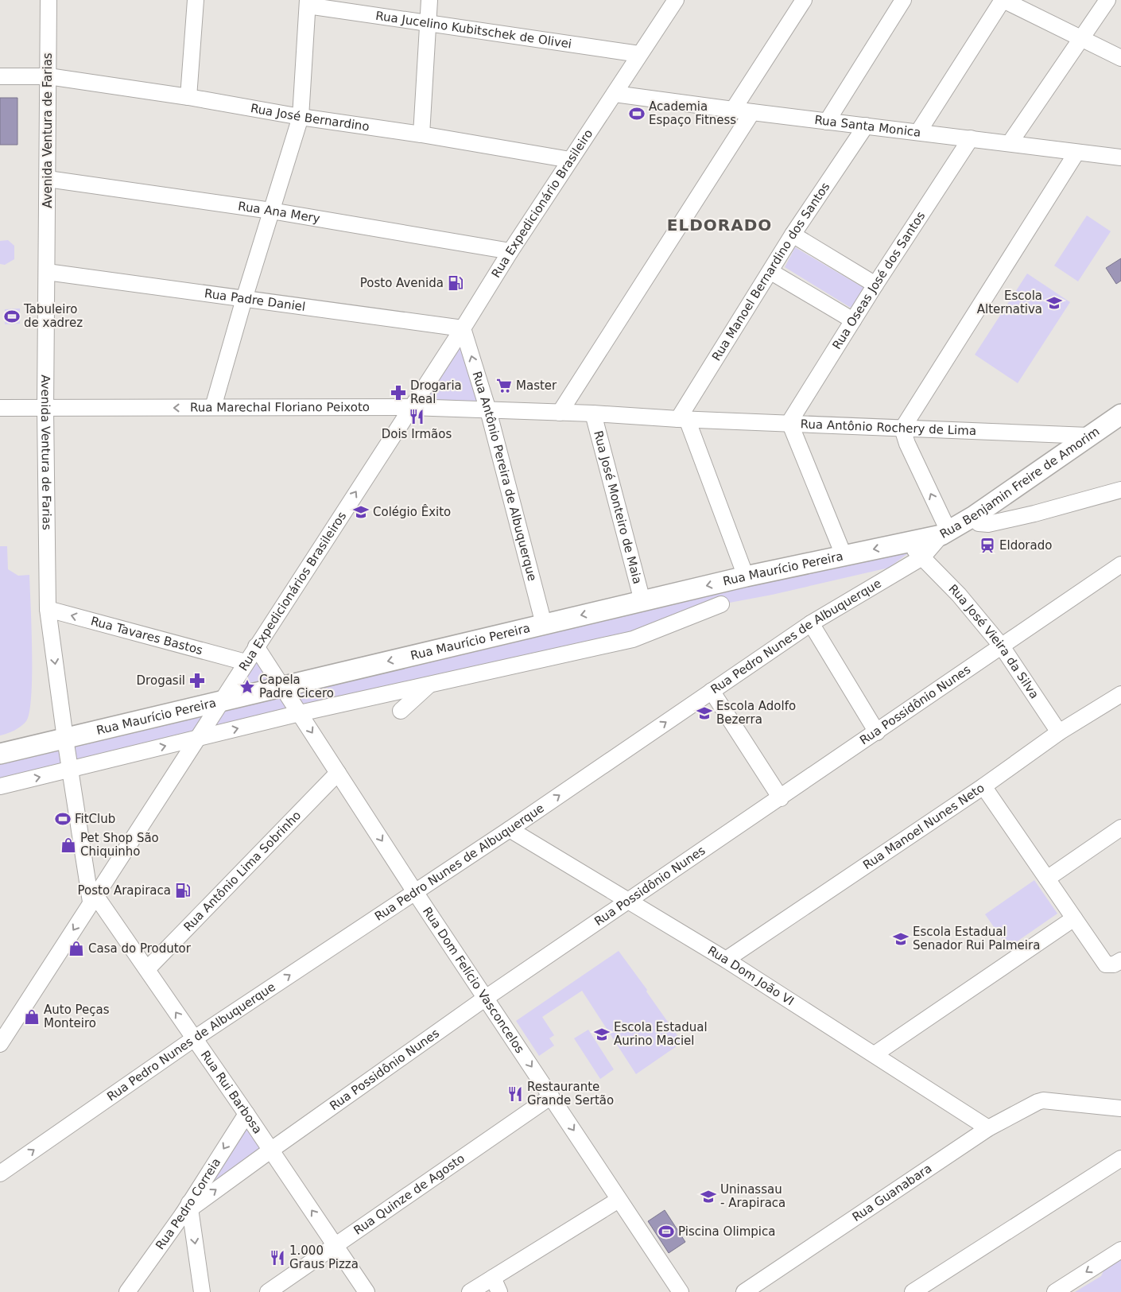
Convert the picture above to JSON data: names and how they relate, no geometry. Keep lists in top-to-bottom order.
{
  "streets": {
    "main road": ["Rua Benjamin Freire de Amorim", "Rua Maurício Pereira"],
    "street": [
      "Rua Jucelino Kubitschek de Olivei",
      "Rua José Bernardino",
      "Rua Santa Monica",
      "Avenida Ventura de Farias",
      "Rua Expedicionário Brasileiro",
      "Rua Ana Mery",
      "Rua Manoel Bernardino dos Santos",
      "Rua Oseas José dos Santos",
      "Rua Padre Daniel",
      "Rua Marechal Floriano Peixoto",
      "Rua Antônio Rochery de Lima",
      "Rua Antônio Pereira de Albuquerque",
      "Rua José Monteiro de Maia",
      "Rua Expedicionários Brasileiros",
      "Rua Tavares Bastos",
      "Rua Pedro Nunes de Albuquerque",
      "Rua José Vieira da Silva",
      "Rua Possidônio Nunes",
      "Rua Manoel Nunes Neto",
      "Rua Antônio Lima Sobrinho",
      "Rua Dom João VI",
      "Rua Dom Felício Vasconcelos",
      "Rua Rui Barbosa",
      "Rua Quinze de Agosto",
      "Rua Guanabara",
      "Rua Pedro Correia"
    ]
  },
  "crossings": [
    ["Rua Jucelino Kubitschek de Olivei", "Rua Expedicionário Brasileiro"],
    ["Rua José Bernardino", "Avenida Ventura de Farias"],
    ["Rua José Bernardino", "Rua Expedicionário Brasileiro"],
    ["Rua Santa Monica", "Rua Expedicionário Brasileiro"],
    ["Rua Santa Monica", "Rua Manoel Bernardino dos Santos"],
    ["Rua Santa Monica", "Rua Oseas José dos Santos"],
    ["Avenida Ventura de Farias", "Rua Ana Mery"],
    ["Avenida Ventura de Farias", "Rua Padre Daniel"],
    ["Avenida Ventura de Farias", "Rua Marechal Floriano Peixoto"],
    ["Avenida Ventura de Farias", "Rua Maurício Pereira"],
    ["Avenida Ventura de Farias", "Rua Expedicionários Brasileiros"],
    ["Avenida Ventura de Farias", "Rua Tavares Bastos"],
    ["Avenida Ventura de Farias", "Rua Rui Barbosa"],
    ["Rua Expedicionário Brasileiro", "Rua Ana Mery"],
    ["Rua Expedicionário Brasileiro", "Rua Padre Daniel"],
    ["Rua Expedicionário Brasileiro", "Rua Marechal Floriano Peixoto"],
    ["Rua Expedicionário Brasileiro", "Rua Antônio Pereira de Albuquerque"],
    ["Rua Expedicionário Brasileiro", "Rua Expedicionários Brasileiros"],
    ["Rua Manoel Bernardino dos Santos", "Rua Antônio Rochery de Lima"],
    ["Rua Oseas José dos Santos", "Rua Antônio Rochery de Lima"],
    ["Rua Padre Daniel", "Rua Antônio Pereira de Albuquerque"],
    ["Rua Marechal Floriano Peixoto", "Rua Antônio Rochery de Lima"],
    ["Rua Marechal Floriano Peixoto", "Rua Antônio Pereira de Albuquerque"],
    ["Rua Marechal Floriano Peixoto", "Rua Expedicionários Brasileiros"],
    ["Rua Antônio Rochery de Lima", "Rua Benjamin Freire de Amorim"],
    ["Rua Antônio Rochery de Lima", "Rua José Monteiro de Maia"],
    ["Rua Antônio Pereira de Albuquerque", "Rua Maurício Pereira"],
    ["Rua Benjamin Freire de Amorim", "Rua Maurício Pereira"],
    ["Rua Benjamin Freire de Amorim", "Rua Pedro Nunes de Albuquerque"],
    ["Rua Benjamin Freire de Amorim", "Rua José Vieira da Silva"],
    ["Rua José Monteiro de Maia", "Rua Maurício Pereira"],
    ["Rua Maurício Pereira", "Rua Expedicionários Brasileiros"],
    ["Rua Maurício Pereira", "Rua José Vieira da Silva"],
    ["Rua Maurício Pereira", "Rua Dom Felício Vasconcelos"],
    ["Rua Expedicionários Brasileiros", "Rua Tavares Bastos"],
    ["Rua Expedicionários Brasileiros", "Rua Dom Felício Vasconcelos"],
    ["Rua Expedicionários Brasileiros", "Rua Rui Barbosa"],
    ["Rua Pedro Nunes de Albuquerque", "Rua José Vieira da Silva"],
    ["Rua Pedro Nunes de Albuquerque", "Rua Dom João VI"],
    ["Rua Pedro Nunes de Albuquerque", "Rua Dom Felício Vasconcelos"],
    ["Rua Pedro Nunes de Albuquerque", "Rua Rui Barbosa"],
    ["Rua José Vieira da Silva", "Rua Possidônio Nunes"],
    ["Rua José Vieira da Silva", "Rua Manoel Nunes Neto"],
    ["Rua Possidônio Nunes", "Rua Dom João VI"],
    ["Rua Possidônio Nunes", "Rua Dom Felício Vasconcelos"],
    ["Rua Possidônio Nunes", "Rua Rui Barbosa"],
    ["Rua Possidônio Nunes", "Rua Pedro Correia"],
    ["Rua Manoel Nunes Neto", "Rua Dom João VI"],
    ["Rua Antônio Lima Sobrinho", "Rua Dom Felício Vasconcelos"],
    ["Rua Antônio Lima Sobrinho", "Rua Rui Barbosa"],
    ["Rua Dom João VI", "Rua Guanabara"],
    ["Rua Dom Felício Vasconcelos", "Rua Quinze de Agosto"],
    ["Rua Rui Barbosa", "Rua Quinze de Agosto"],
    ["Rua Rui Barbosa", "Rua Pedro Correia"]
  ],
  "one_way": [
    "Rua Maurício Pereira",
    "Rua Tavares Bastos",
    "Rua Pedro Nunes de Albuquerque",
    "Rua Dom Felício Vasconcelos",
    "Rua Pedro Correia"
  ],
  "districts": ["ELDORADO"],
  "places": {
    "sports": [
      "Academia Espaço Fitness",
      "Tabuleiro de xadrez",
      "FitClub",
      "Piscina Olimpica"
    ],
    "fuel station": ["Posto Avenida", "Posto Arapiraca"],
    "school or university": [
      "Escola Alternativa",
      "Colégio Êxito",
      "Escola Adolfo Bezerra",
      "Escola Estadual Senador Rui Palmeira",
      "Escola Estadual Aurino Maciel",
      "Uninassau - Arapiraca"
    ],
    "supermarket": ["Master"],
    "pharmacy": ["Drogaria Real", "Drogasil"],
    "restaurant": ["Dois Irmãos", "Restaurante Grande Sertão", "1.000 Graus Pizza"],
    "station": ["Eldorado"],
    "place": ["Capela Padre Cicero"],
    "shop": ["Pet Shop São Chiquinho", "Casa do Produtor", "Auto Peças Monteiro"]
  }
}
